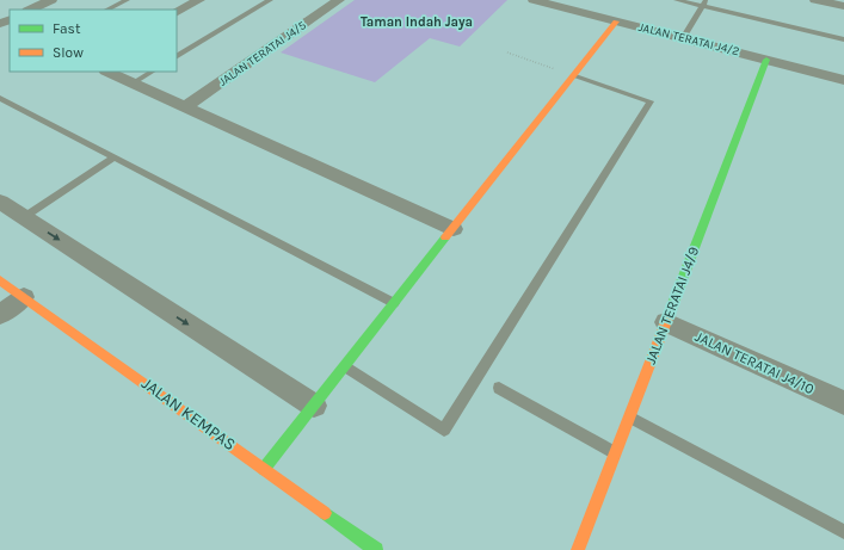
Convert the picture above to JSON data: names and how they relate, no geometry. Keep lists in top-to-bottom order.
{
  "streets": {
    "street": [
      "JALAN TERATAI J4/2",
      "JALAN TERATAI J4/5",
      "JALAN TERATAI J4/9",
      "JALAN TERATAI J4/10",
      "JALAN KEMPAS"
    ]
  },
  "crossings": [
    ["JALAN TERATAI J4/2", "JALAN TERATAI J4/9"],
    ["JALAN TERATAI J4/9", "JALAN TERATAI J4/10"]
  ],
  "districts": ["Taman Indah Jaya"],
  "legend": ["Fast", "Slow"]
}
